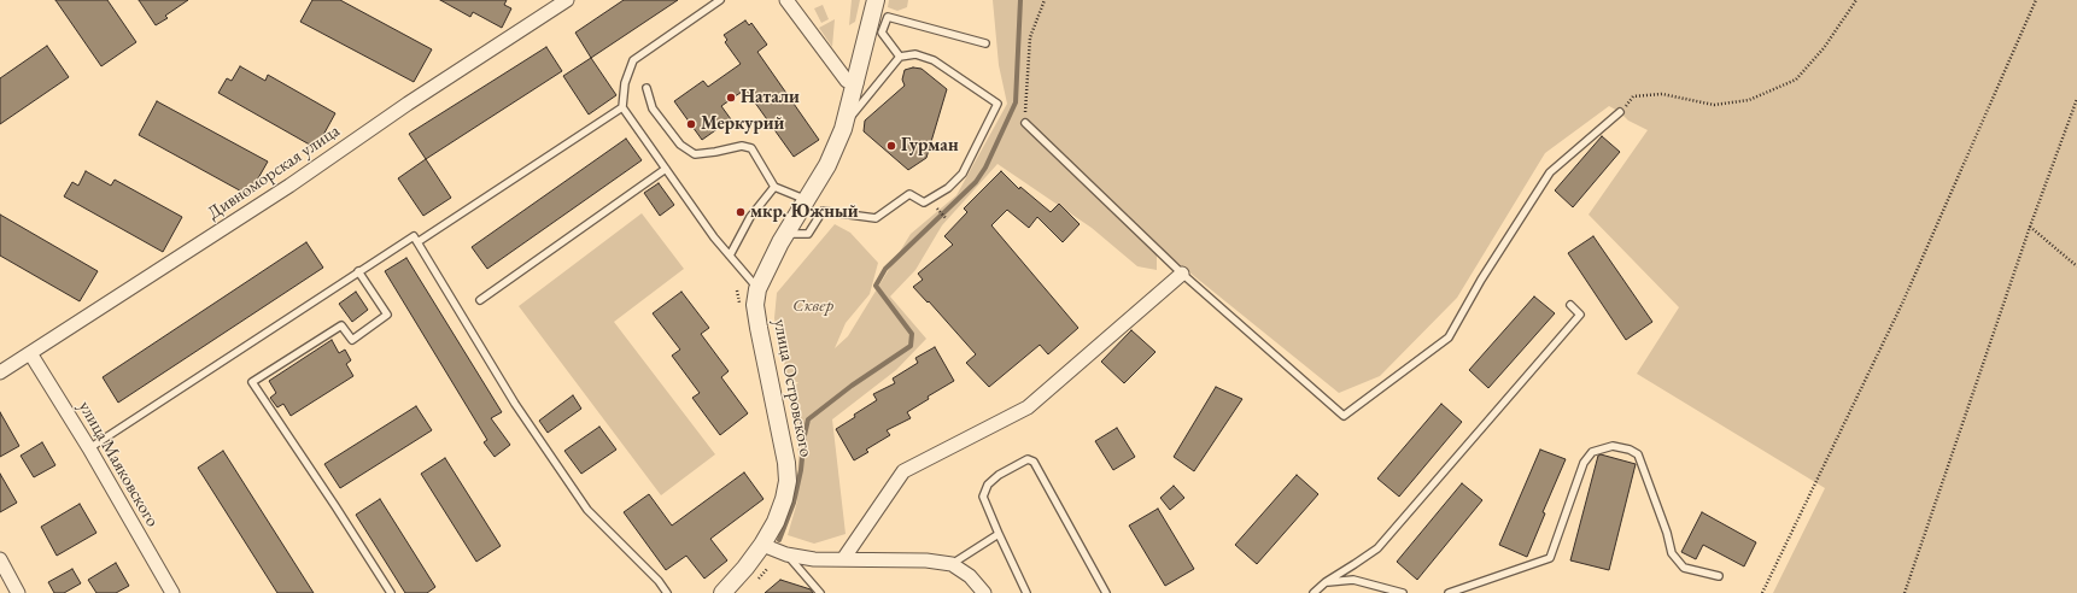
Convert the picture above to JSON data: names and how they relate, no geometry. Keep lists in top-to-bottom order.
{
  "streets": {
    "street": ["Дивноморская улица", "улица Островского", "улица Маяковского"]
  },
  "crossings": [
    ["Дивноморская улица", "улица Маяковского"]
  ],
  "parks": ["Сквер"],
  "places": [
    "Натали",
    "Меркурий",
    "Гурман",
    "мкр. Южный"
  ]
}
